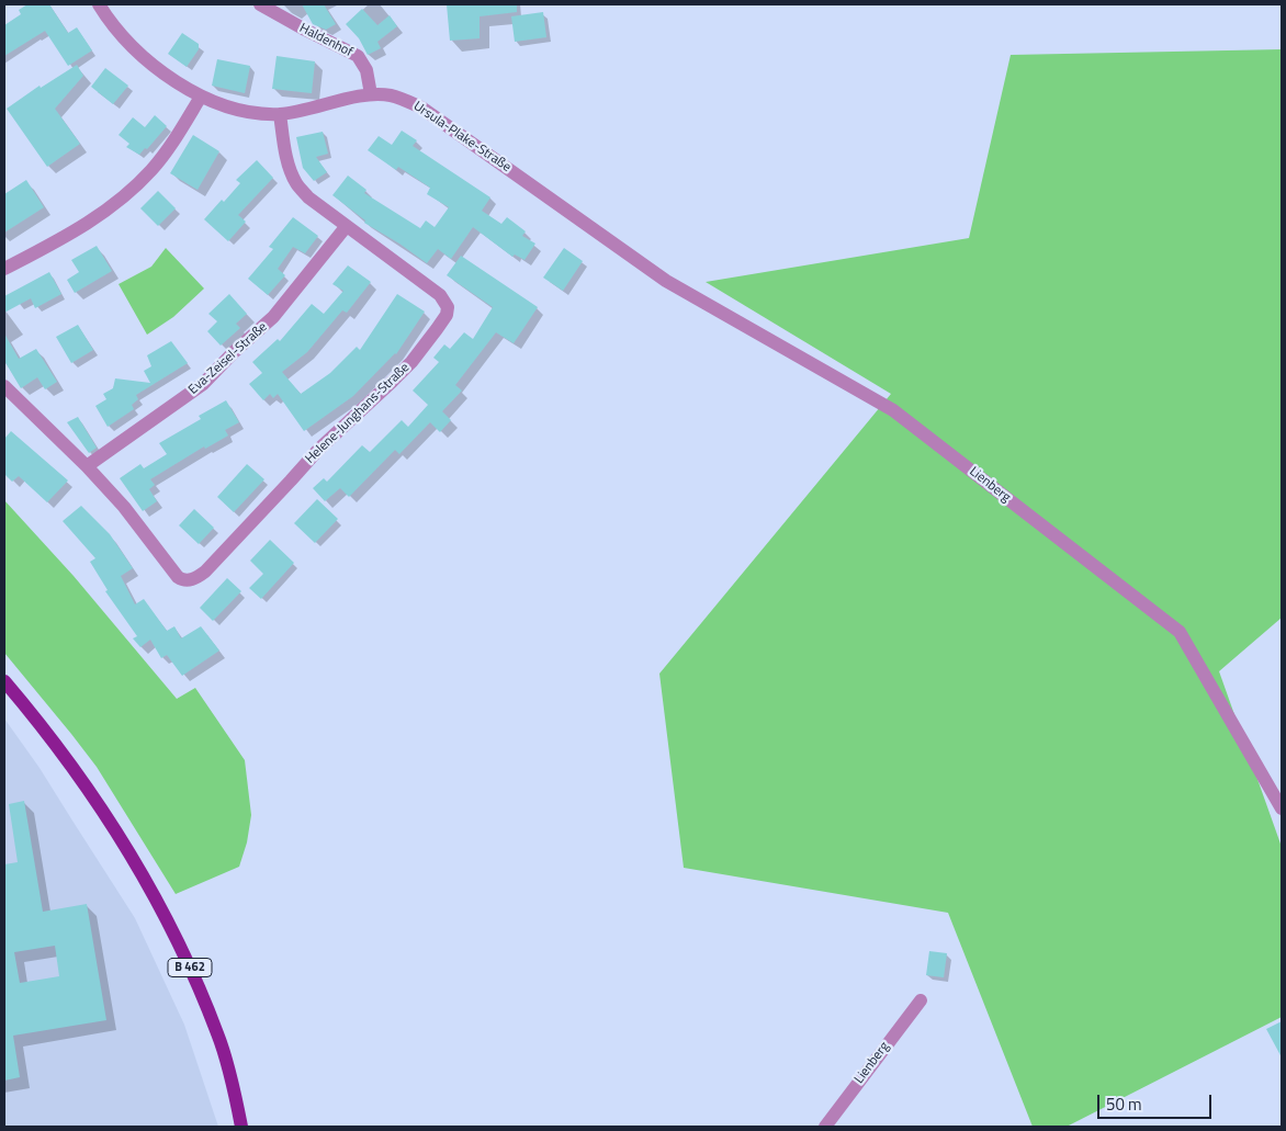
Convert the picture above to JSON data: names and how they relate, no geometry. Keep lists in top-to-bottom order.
{
  "streets": {
    "main road": ["B 462"],
    "street": [
      "Haldenhof",
      "Ursula-Plake-Straße",
      "Eva-Zeisel-Straße",
      "Helene-Junghans-Straße",
      "Lienberg"
    ]
  },
  "crossings": [
    ["Haldenhof", "Ursula-Plake-Straße"],
    ["Ursula-Plake-Straße", "Helene-Junghans-Straße"],
    ["Ursula-Plake-Straße", "Lienberg"],
    ["Eva-Zeisel-Straße", "Helene-Junghans-Straße"]
  ],
  "scale_bar": "50 m"
}
